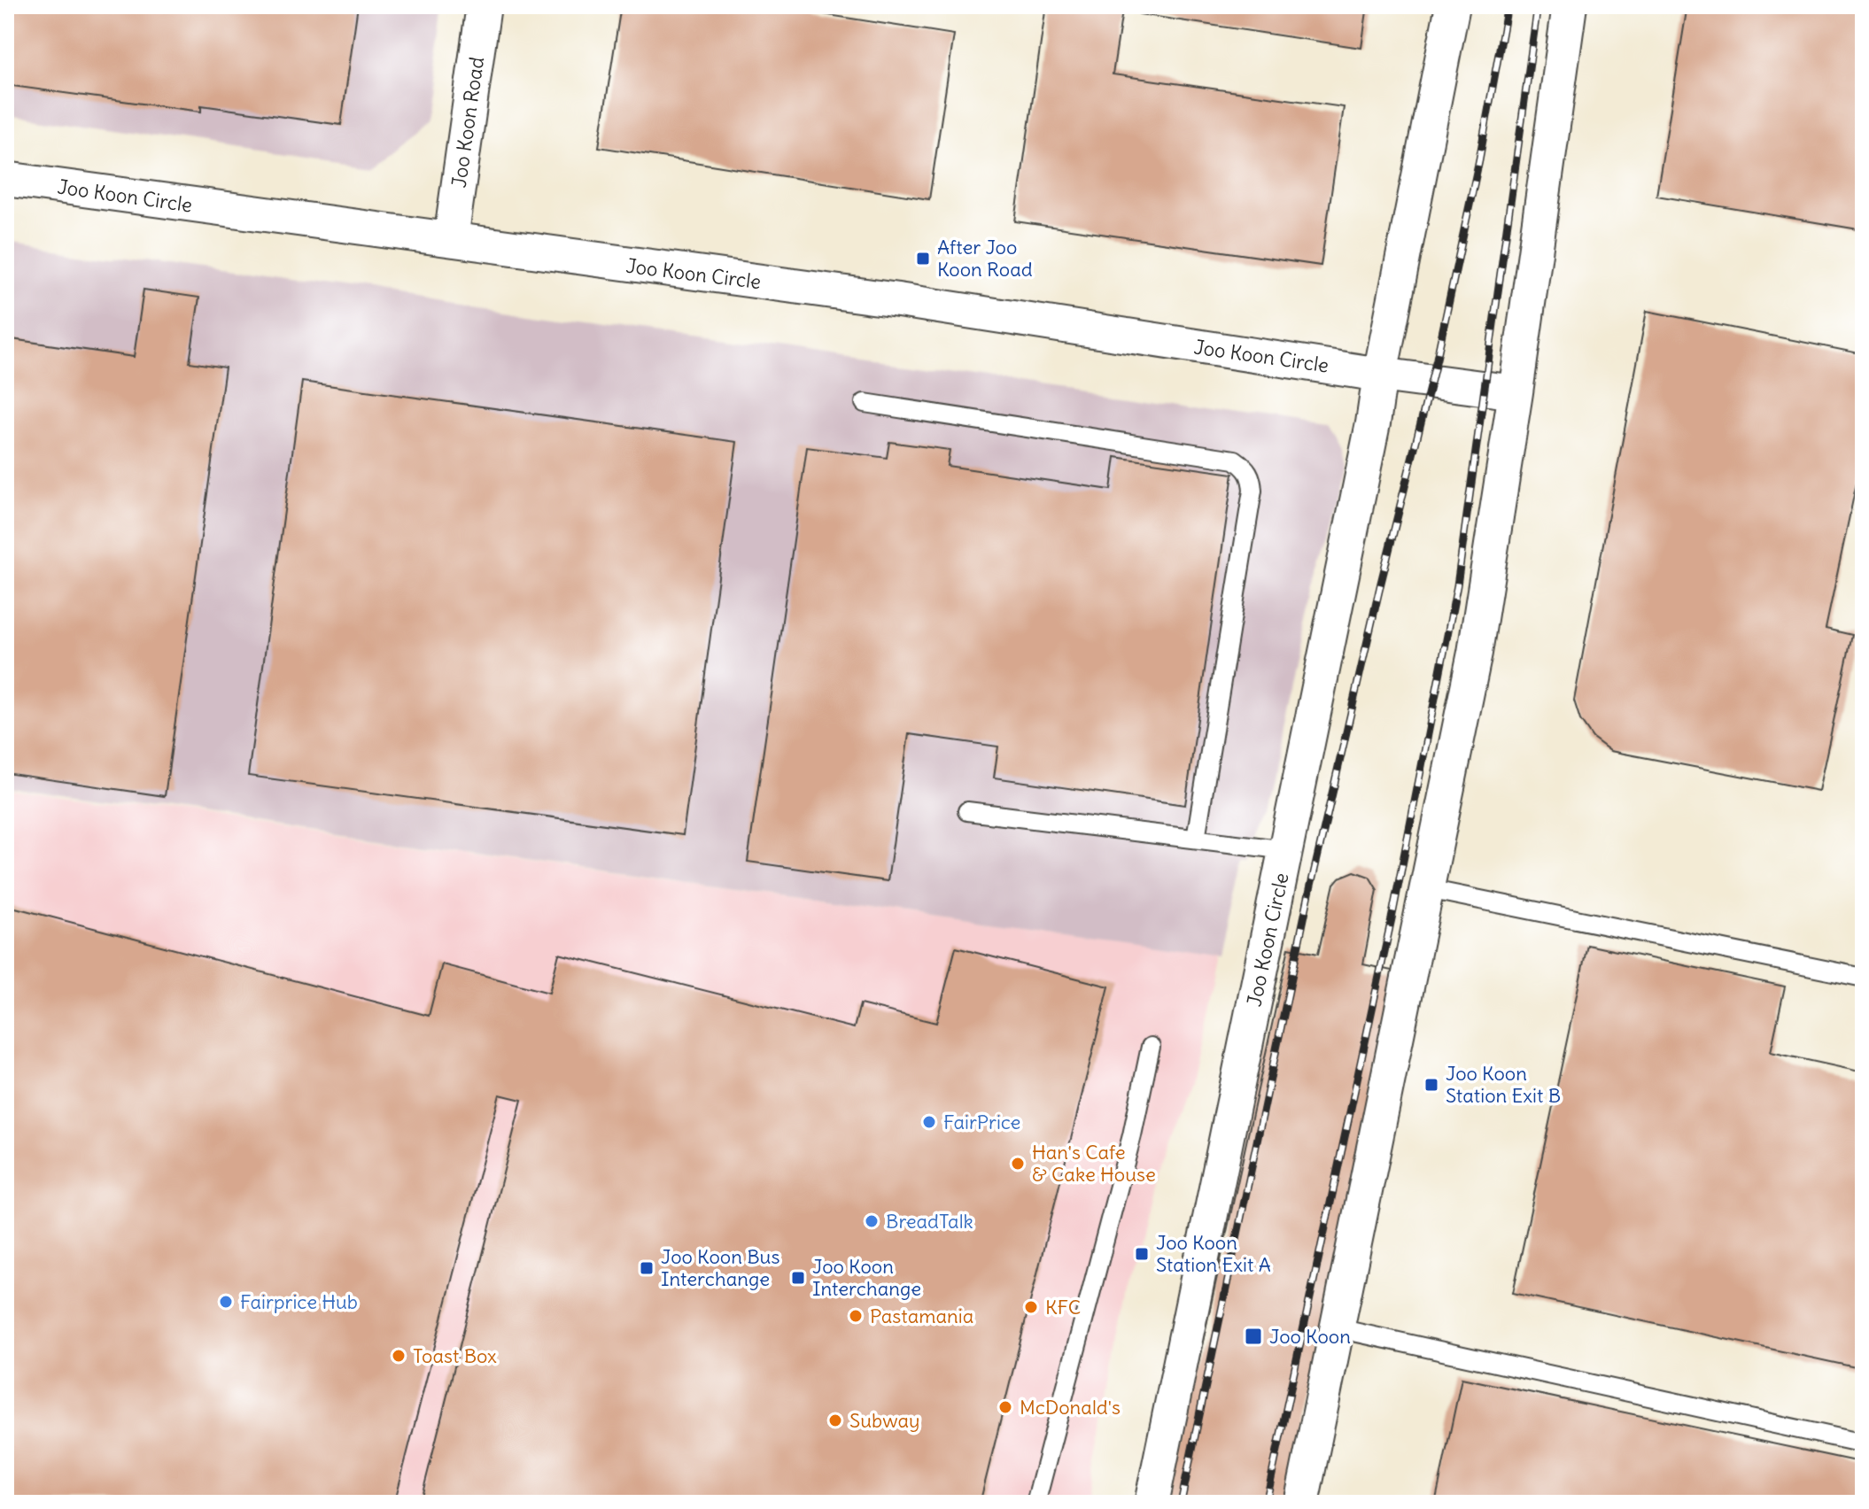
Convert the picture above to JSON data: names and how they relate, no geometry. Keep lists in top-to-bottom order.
{
  "streets": {
    "street": ["Joo Koon Road", "Joo Koon Circle"]
  },
  "crossings": [
    ["Joo Koon Road", "Joo Koon Circle"]
  ],
  "places": {
    "transit": [
      "After Joo Koon Road",
      "Joo Koon Station Exit B",
      "Joo Koon Station Exit A",
      "Joo Koon Bus Interchange",
      "Joo Koon Interchange",
      "Joo Koon"
    ],
    "other": [
      "FairPrice",
      "Han's Cafe & Cake House",
      "BreadTalk",
      "Fairprice Hub",
      "KFC",
      "Pastamania",
      "Toast Box",
      "McDonald's",
      "Subway"
    ]
  }
}
